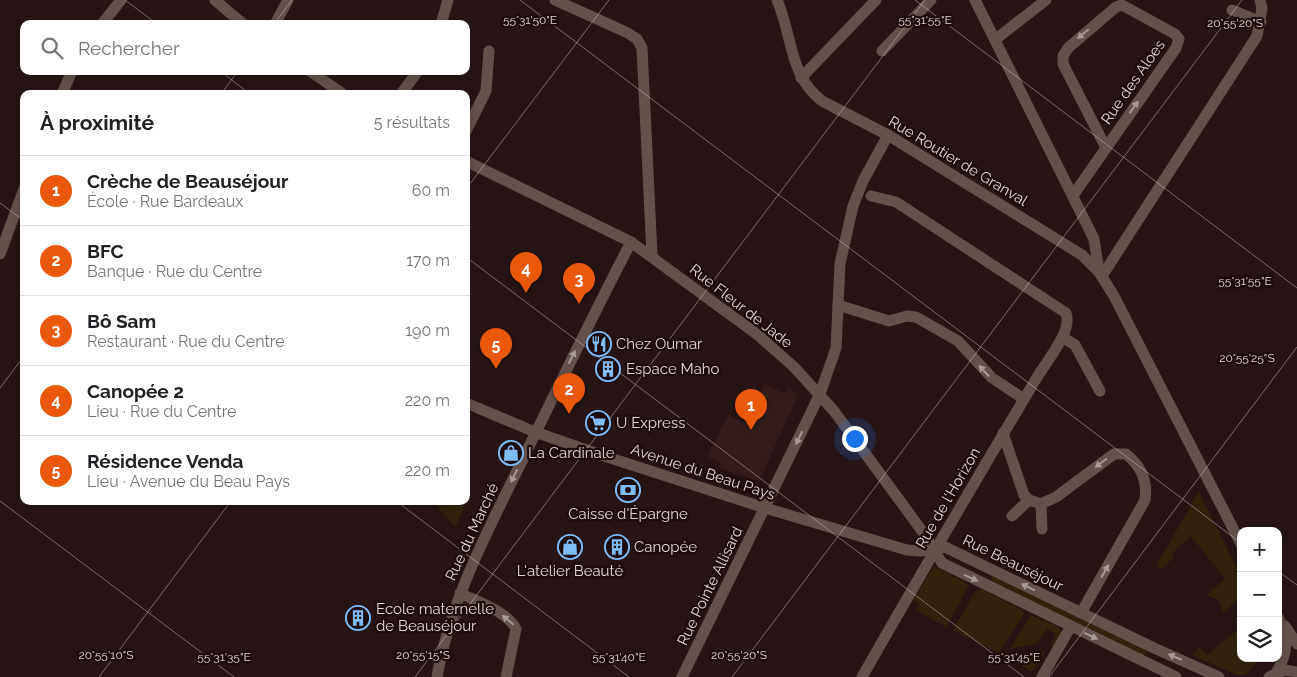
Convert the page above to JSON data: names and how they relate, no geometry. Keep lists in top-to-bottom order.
{
  "streets": {
    "street": [
      "Rue des Aloes",
      "Rue Routier de Granval",
      "Rue Fleur de Jade",
      "Avenue du Beau Pays",
      "Rue de l'Horizon",
      "Rue du Marché",
      "Rue Beauséjour",
      "Rue Pointe Allisard"
    ]
  },
  "crossings": [
    ["Rue des Aloes", "Rue Routier de Granval"],
    ["Rue Routier de Granval", "Rue Pointe Allisard"],
    ["Rue Fleur de Jade", "Avenue du Beau Pays"],
    ["Rue Fleur de Jade", "Rue de l'Horizon"],
    ["Rue Fleur de Jade", "Rue du Marché"],
    ["Rue Fleur de Jade", "Rue Beauséjour"],
    ["Rue Fleur de Jade", "Rue Pointe Allisard"],
    ["Avenue du Beau Pays", "Rue de l'Horizon"],
    ["Avenue du Beau Pays", "Rue du Marché"],
    ["Avenue du Beau Pays", "Rue Beauséjour"],
    ["Avenue du Beau Pays", "Rue Pointe Allisard"],
    ["Rue de l'Horizon", "Rue Beauséjour"]
  ],
  "places": {
    "restaurant": ["Chez Oumar"],
    "building": ["Espace Maho", "Canopée", "Ecole maternelle de Beauséjour"],
    "supermarket": ["U Express"],
    "shop": ["La Cardinale", "L'atelier Beauté"],
    "bank": ["Caisse d'Épargne"]
  },
  "page": {
    "search": "Rechercher",
    "heading": ["À proximité", "5 résultats"],
    "list": [
      {
        "mark": "1",
        "name": "Crèche de Beauséjour",
        "note": "École · Rue Bardeaux",
        "value": "60 m"
      },
      {
        "mark": "2",
        "name": "BFC",
        "note": "Banque · Rue du Centre",
        "value": "170 m"
      },
      {
        "mark": "3",
        "name": "Bô Sam",
        "note": "Restaurant · Rue du Centre",
        "value": "190 m"
      },
      {
        "mark": "4",
        "name": "Canopée 2",
        "note": "Lieu · Rue du Centre",
        "value": "220 m"
      },
      {
        "mark": "5",
        "name": "Résidence Venda",
        "note": "Lieu · Avenue du Beau Pays",
        "value": "220 m"
      }
    ],
    "pins": [
      "4",
      "3",
      "5",
      "2",
      "1"
    ],
    "map_buttons": ["+", "−"]
  },
  "coordinates": [
    "55°31'50\"E",
    "55°31'55\"E",
    "20°55'20\"S",
    "20°55'25\"S",
    "20°55'10\"S",
    "20°55'15\"S",
    "55°31'35\"E",
    "55°31'40\"E",
    "55°31'45\"E"
  ]
}
